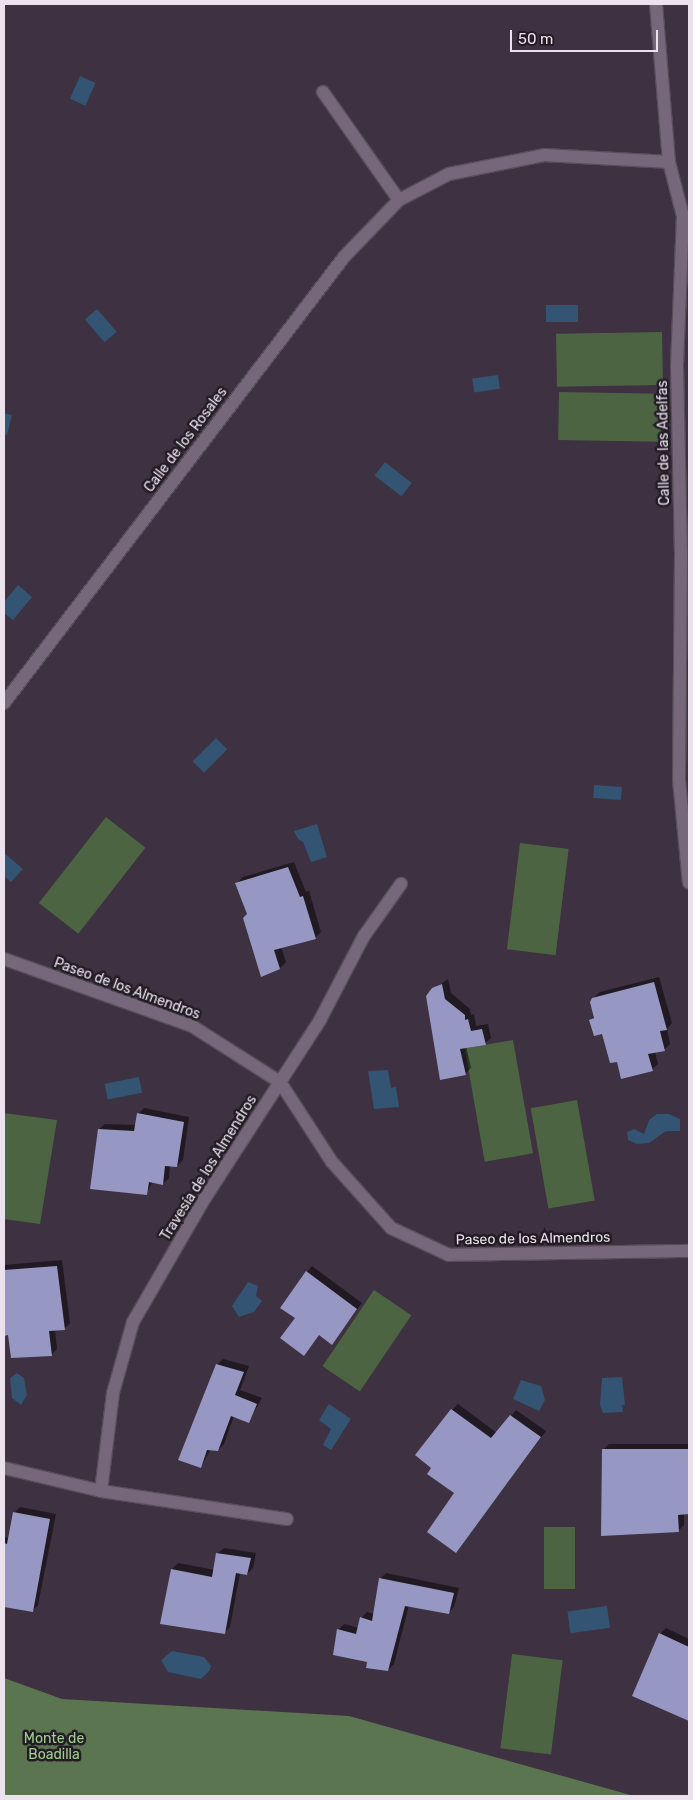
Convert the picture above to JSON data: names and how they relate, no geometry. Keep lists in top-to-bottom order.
{
  "streets": {
    "street": [
      "Calle de los Rosales",
      "Calle de las Adelfas",
      "Paseo de los Almendros",
      "Travesía de los Almendros"
    ]
  },
  "crossings": [
    ["Calle de los Rosales", "Calle de las Adelfas"],
    ["Paseo de los Almendros", "Travesía de los Almendros"]
  ],
  "parks": ["Monte de Boadilla"],
  "scale_bar": "50 m"
}
